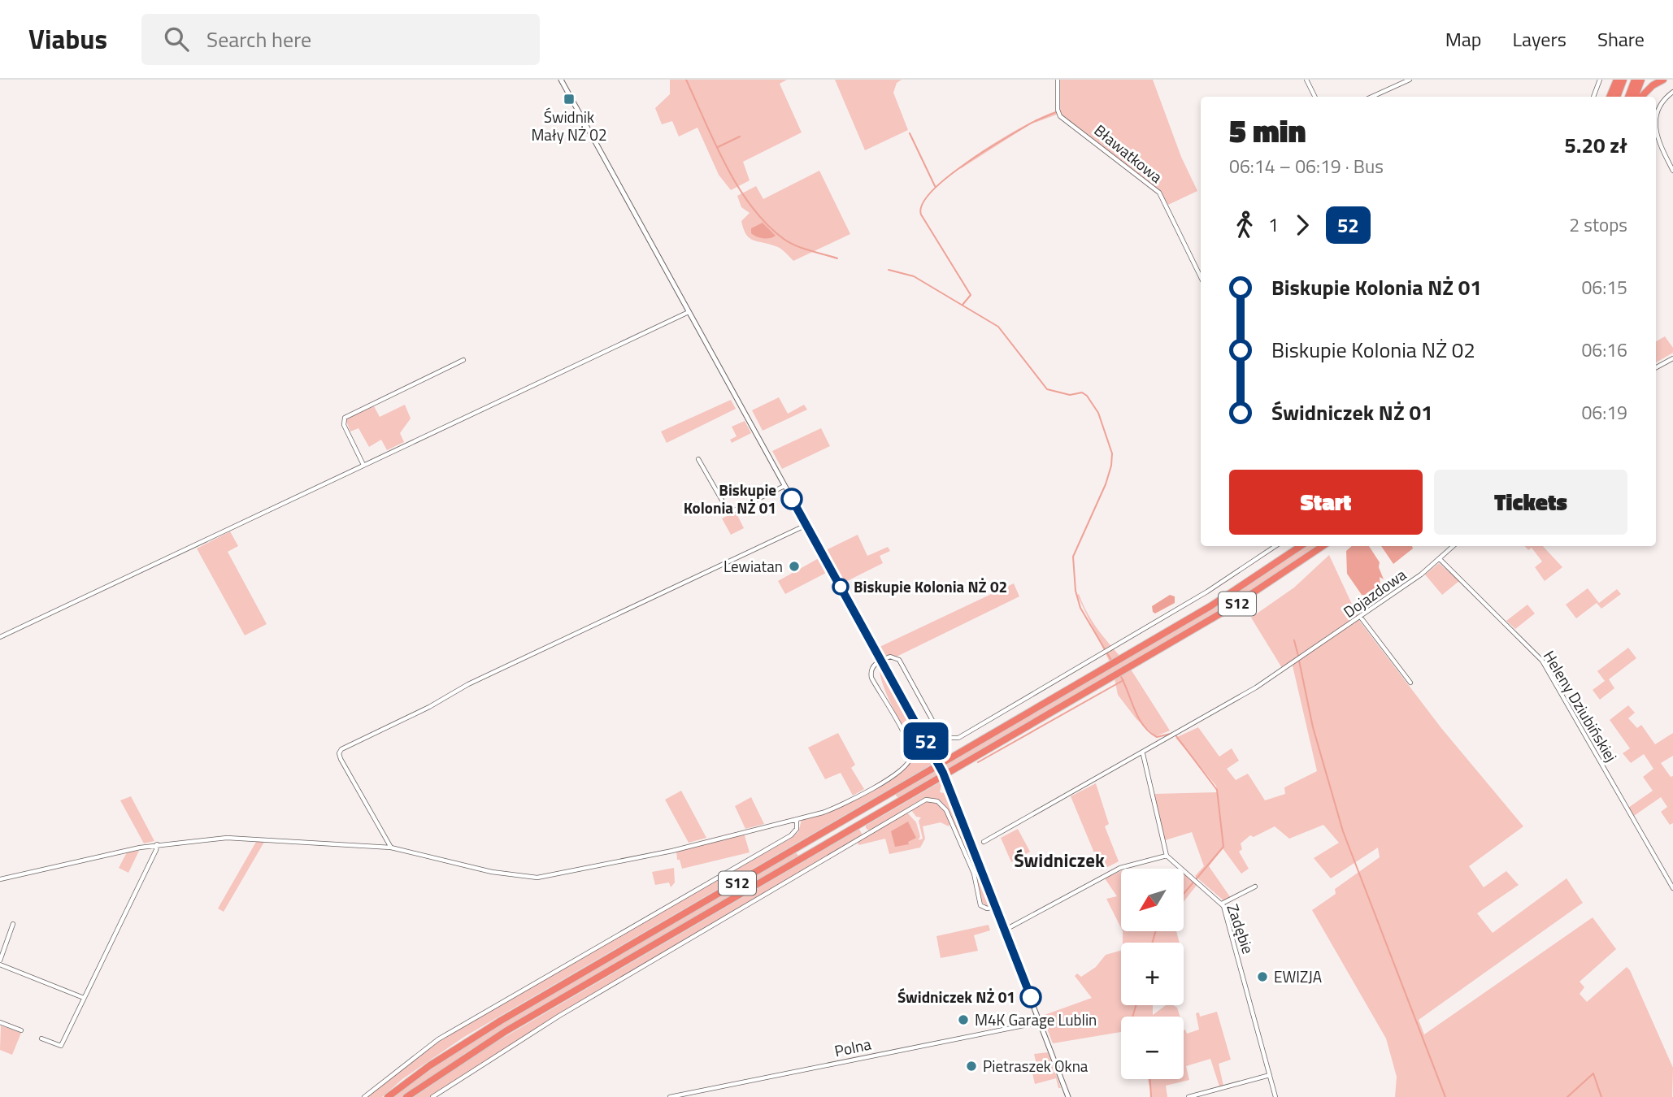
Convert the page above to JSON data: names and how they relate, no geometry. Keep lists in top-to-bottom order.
{
  "streets": {
    "highway": ["S12"],
    "street": [
      "Bławatkowa",
      "Dojazdowa",
      "Heleny Dziubińskiej",
      "Zadębie",
      "Polna"
    ]
  },
  "crossings": [
    ["Dojazdowa", "Heleny Dziubińskiej"]
  ],
  "districts": ["Świdniczek"],
  "places": {
    "transit": ["Świdnik Mały NŻ 02"],
    "other": [
      "Biskupie Kolonia NŻ 01",
      "Lewiatan",
      "Biskupie Kolonia NŻ 02",
      "EWIZJA",
      "Świdniczek NŻ 01",
      "M4K Garage Lublin",
      "Pietraszek Okna"
    ]
  },
  "lines": ["bus line 52"],
  "north": "bottom left",
  "page": {
    "header": "Viabus",
    "search": "Search here",
    "nav": ["Map", "Layers", "Share"],
    "on_map": "52",
    "heading": ["5 min", "06:14 – 06:19 · Bus", "5.20 zł"],
    "legs": ["1", "52", "2 stops"],
    "list": [
      {
        "name": "Biskupie Kolonia NŻ 01",
        "value": "06:15"
      },
      {
        "name": "Biskupie Kolonia NŻ 02",
        "value": "06:16"
      },
      {
        "name": "Świdniczek NŻ 01",
        "value": "06:19"
      }
    ],
    "buttons": ["Start", "Tickets"],
    "map_buttons": ["+", "−"]
  }
}
